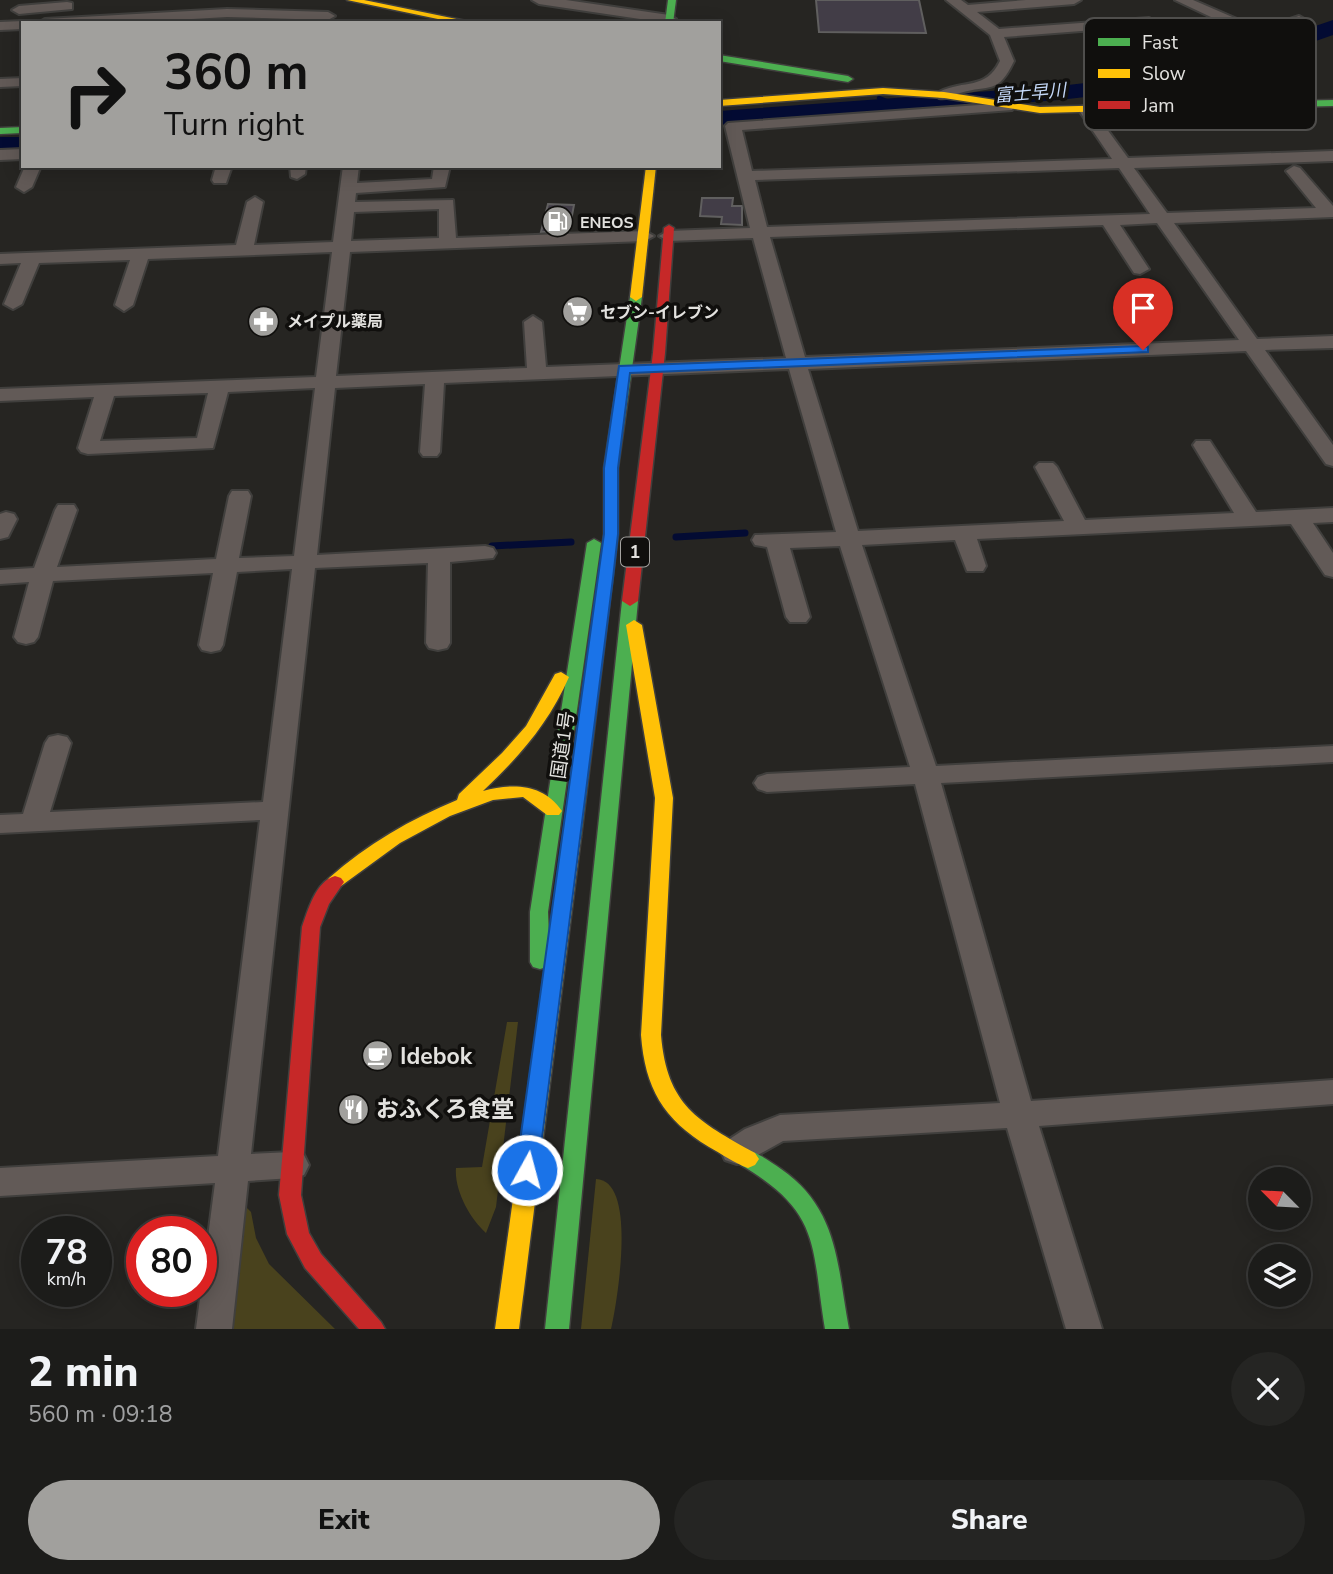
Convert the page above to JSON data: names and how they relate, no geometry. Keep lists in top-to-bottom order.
{
  "streets": {
    "main road": ["1", "国道1号"]
  },
  "water": ["富士早川"],
  "places": {
    "fuel station": ["ENEOS"],
    "supermarket": ["セブン-イレブン"],
    "pharmacy": ["メイプル薬局"],
    "cafe": ["Idebok"],
    "restaurant": ["おふくろ食堂"]
  },
  "legend": ["Fast", "Slow", "Jam"],
  "north": "top left",
  "page": {
    "turn": ["360 m", "Turn right"],
    "speed": "78 km/h",
    "limit": "80",
    "heading": ["2 min", "560 m · 09:18"],
    "buttons": ["Exit", "Share"]
  }
}
